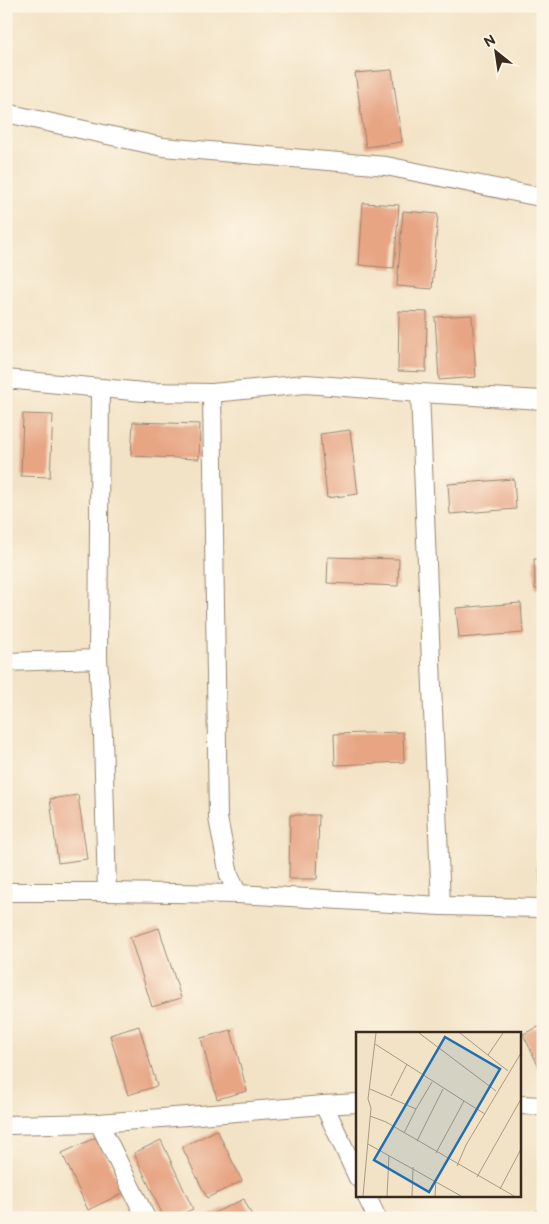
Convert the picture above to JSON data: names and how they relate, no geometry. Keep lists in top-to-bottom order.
{
  "north": "top left"
}
